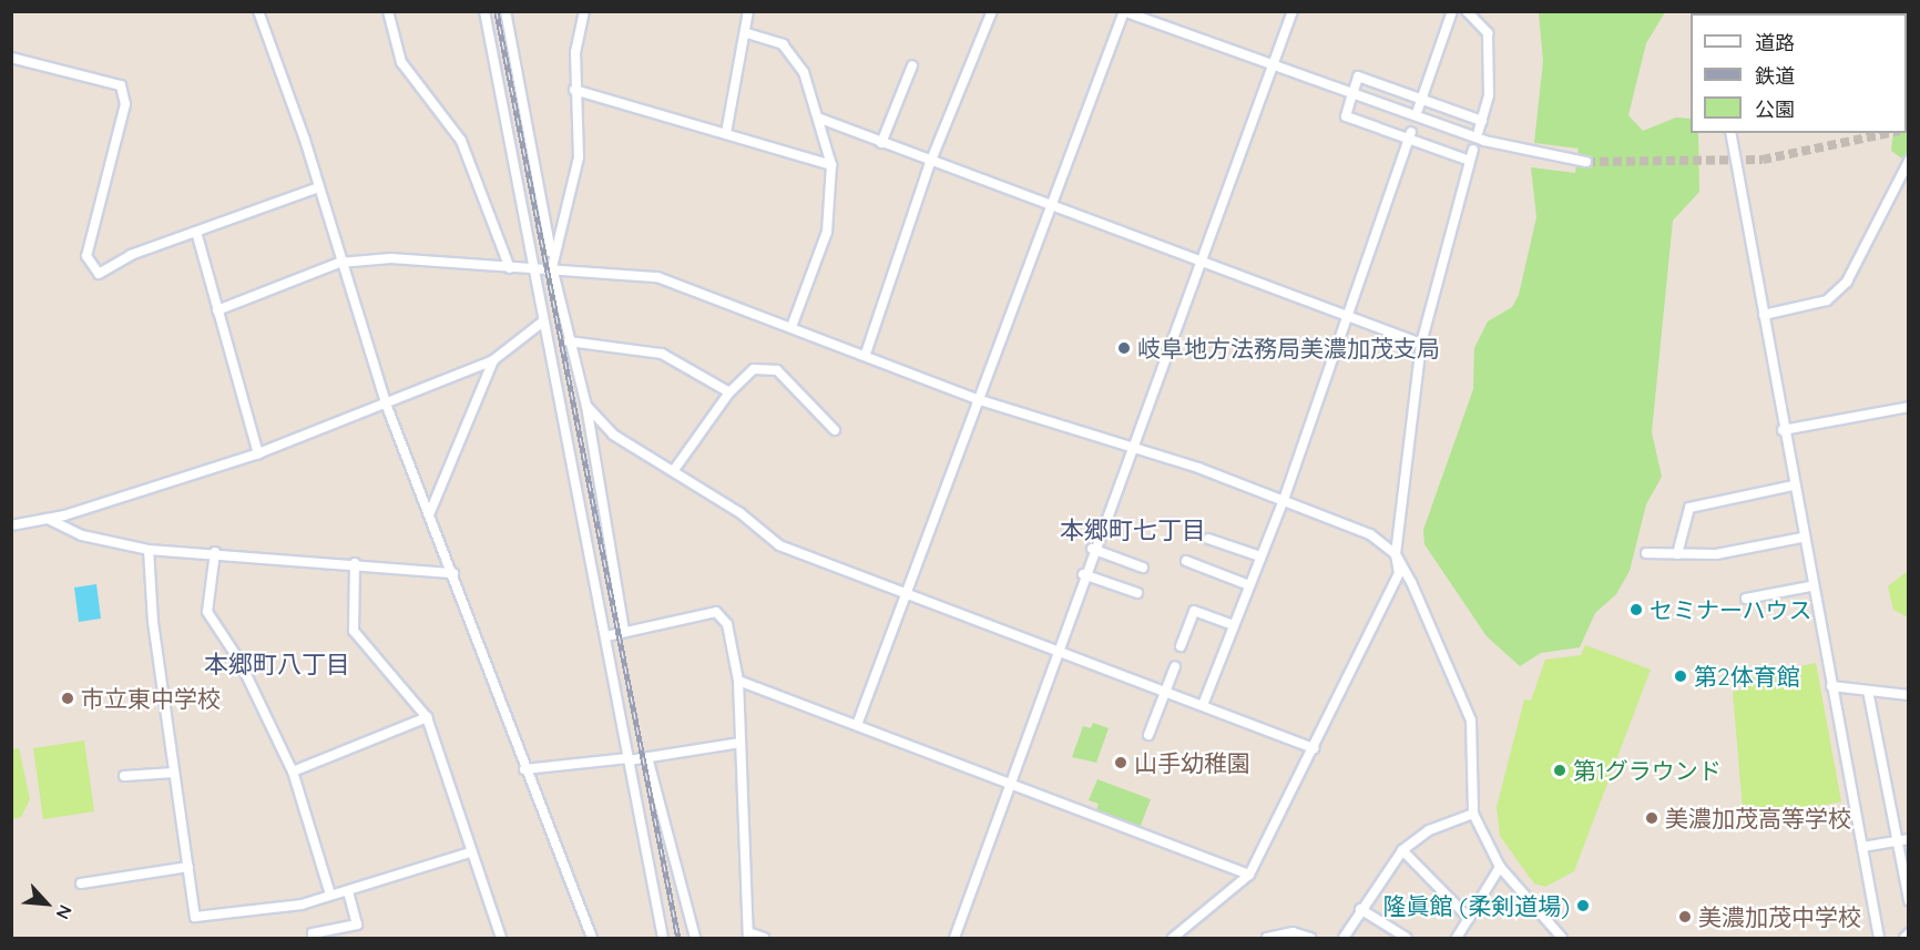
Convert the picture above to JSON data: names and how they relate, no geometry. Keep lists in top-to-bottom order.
{
  "districts": ["本郷町七丁目", "本郷町八丁目"],
  "places": [
    "岐阜地方法務局美濃加茂支局",
    "セミナーハウス",
    "第2体育館",
    "市立東中学校",
    "山手幼稚園",
    "第1グラウンド",
    "美濃加茂高等学校",
    "隆眞館 (柔剣道場)",
    "美濃加茂中学校"
  ],
  "legend": ["道路", "鉄道", "公園"],
  "north": "bottom right"
}
